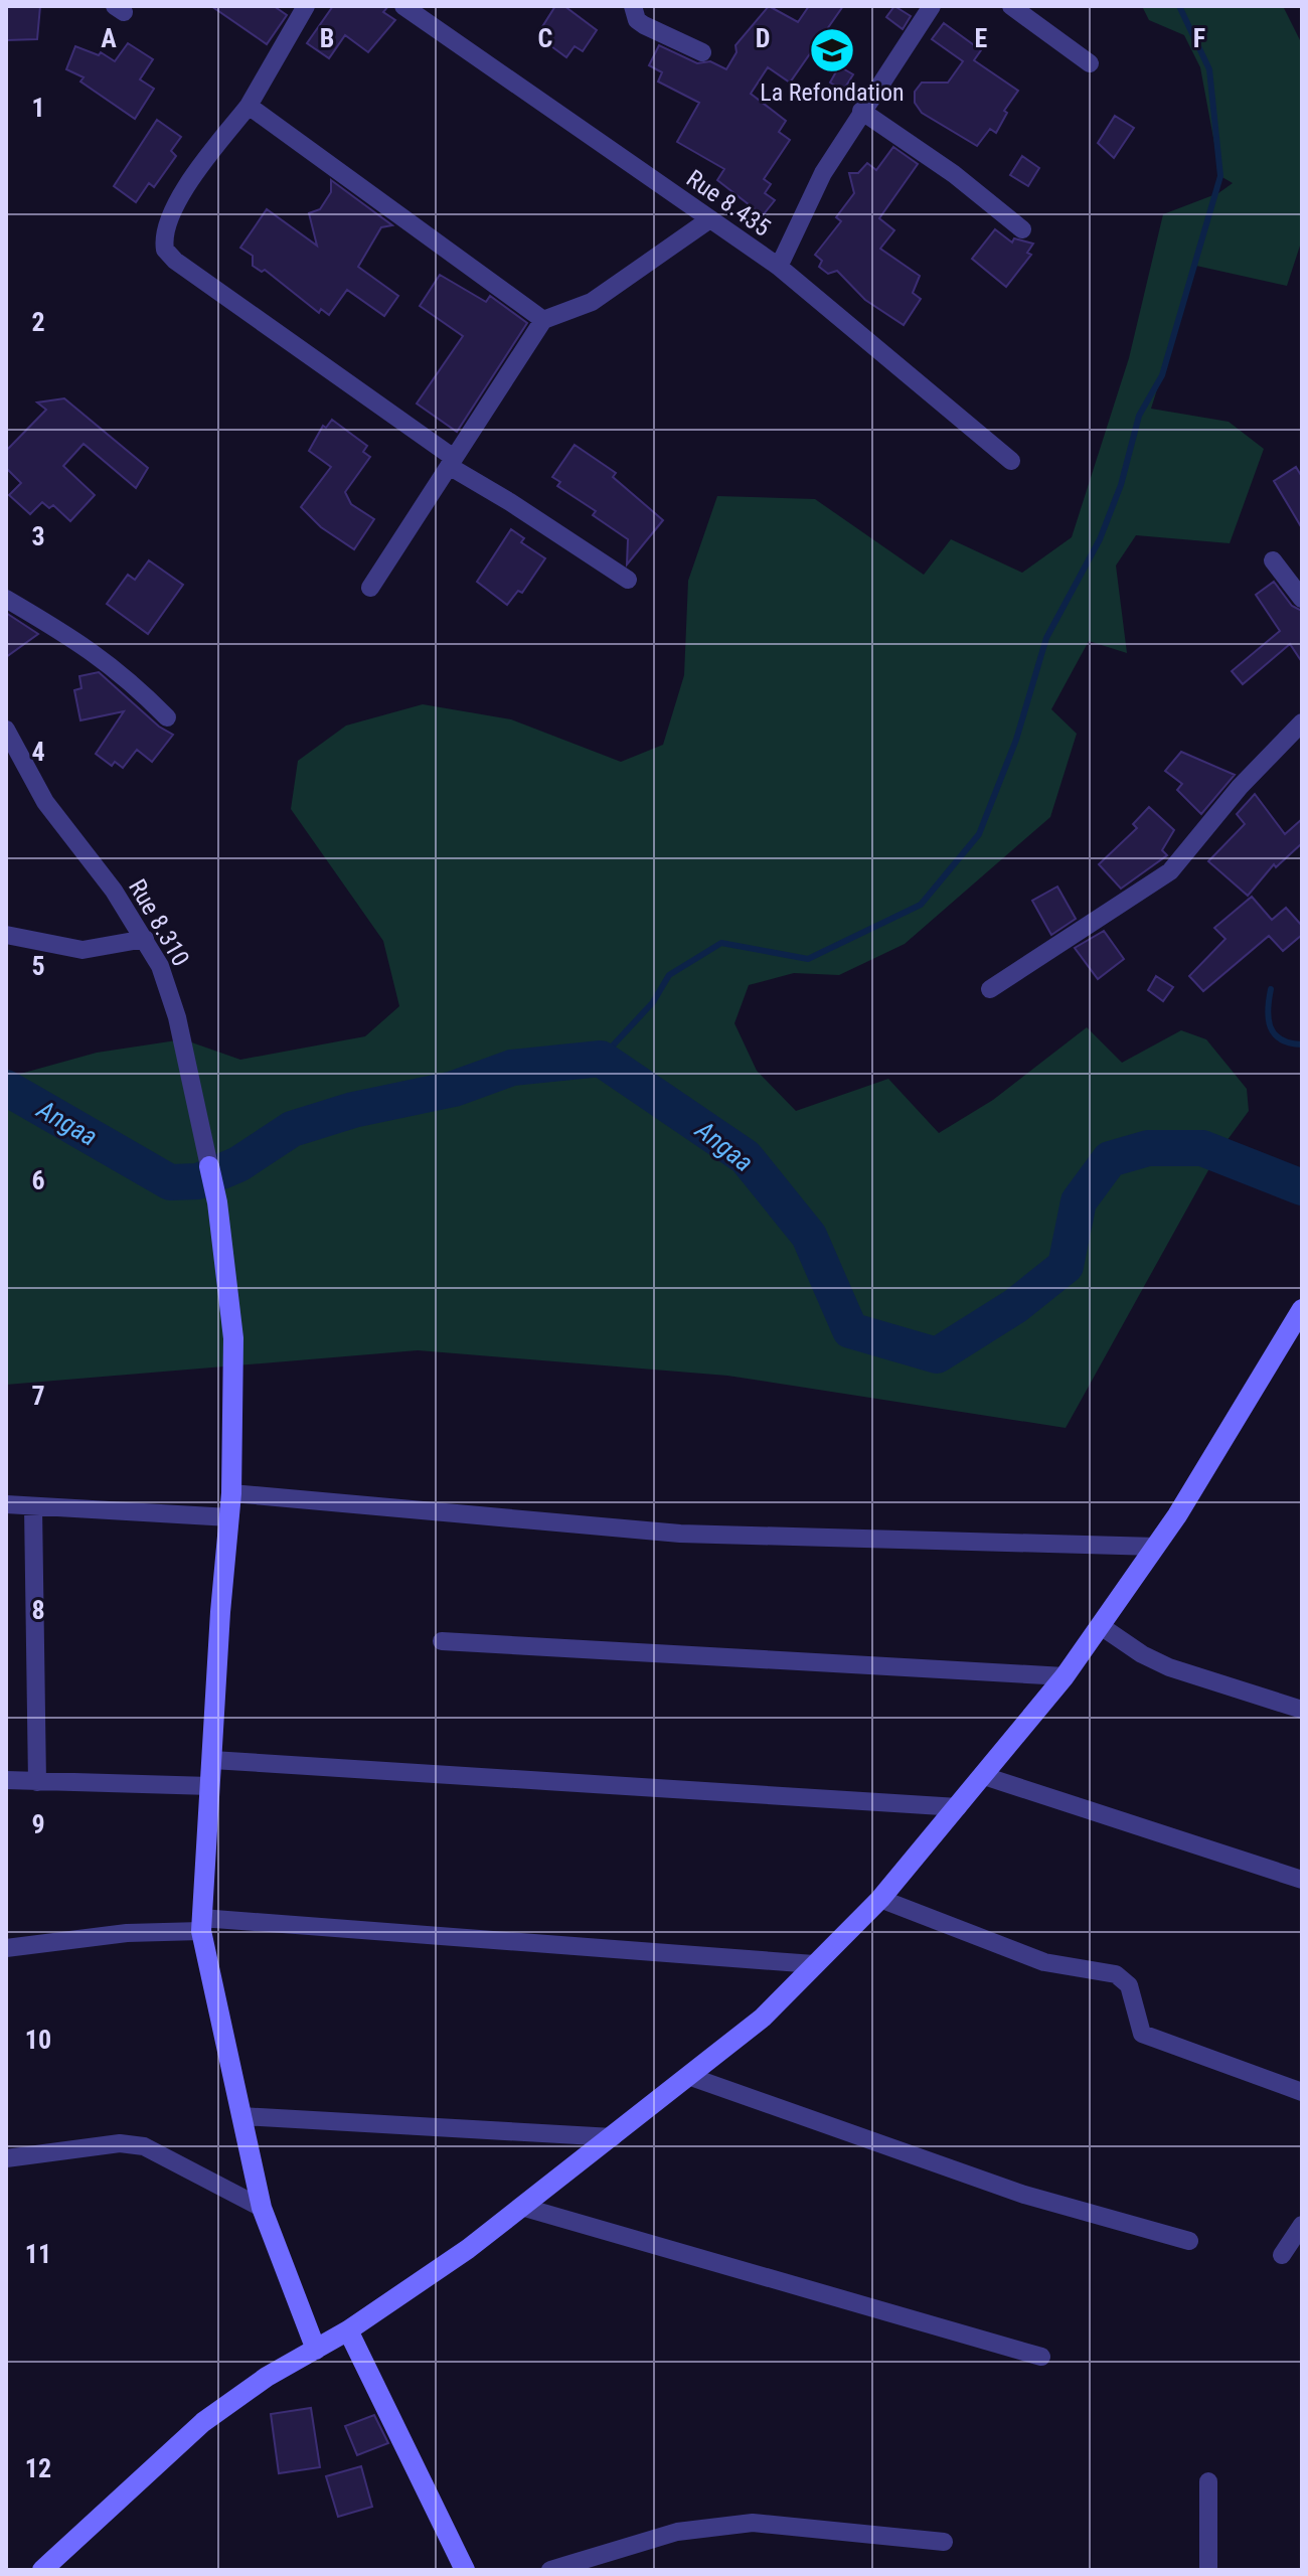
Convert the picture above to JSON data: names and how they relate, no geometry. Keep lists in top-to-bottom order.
{
  "streets": {
    "street": ["Rue 8.435", "Rue 8.310"]
  },
  "water": ["Angaa"],
  "places": {
    "school or university": ["La Refondation"]
  },
  "grid": {
    "columns": [
      "A",
      "B",
      "C",
      "D",
      "E",
      "F"
    ],
    "rows": [
      "1",
      "2",
      "3",
      "4",
      "5",
      "6",
      "7",
      "8",
      "9",
      "10",
      "11",
      "12"
    ]
  }
}
